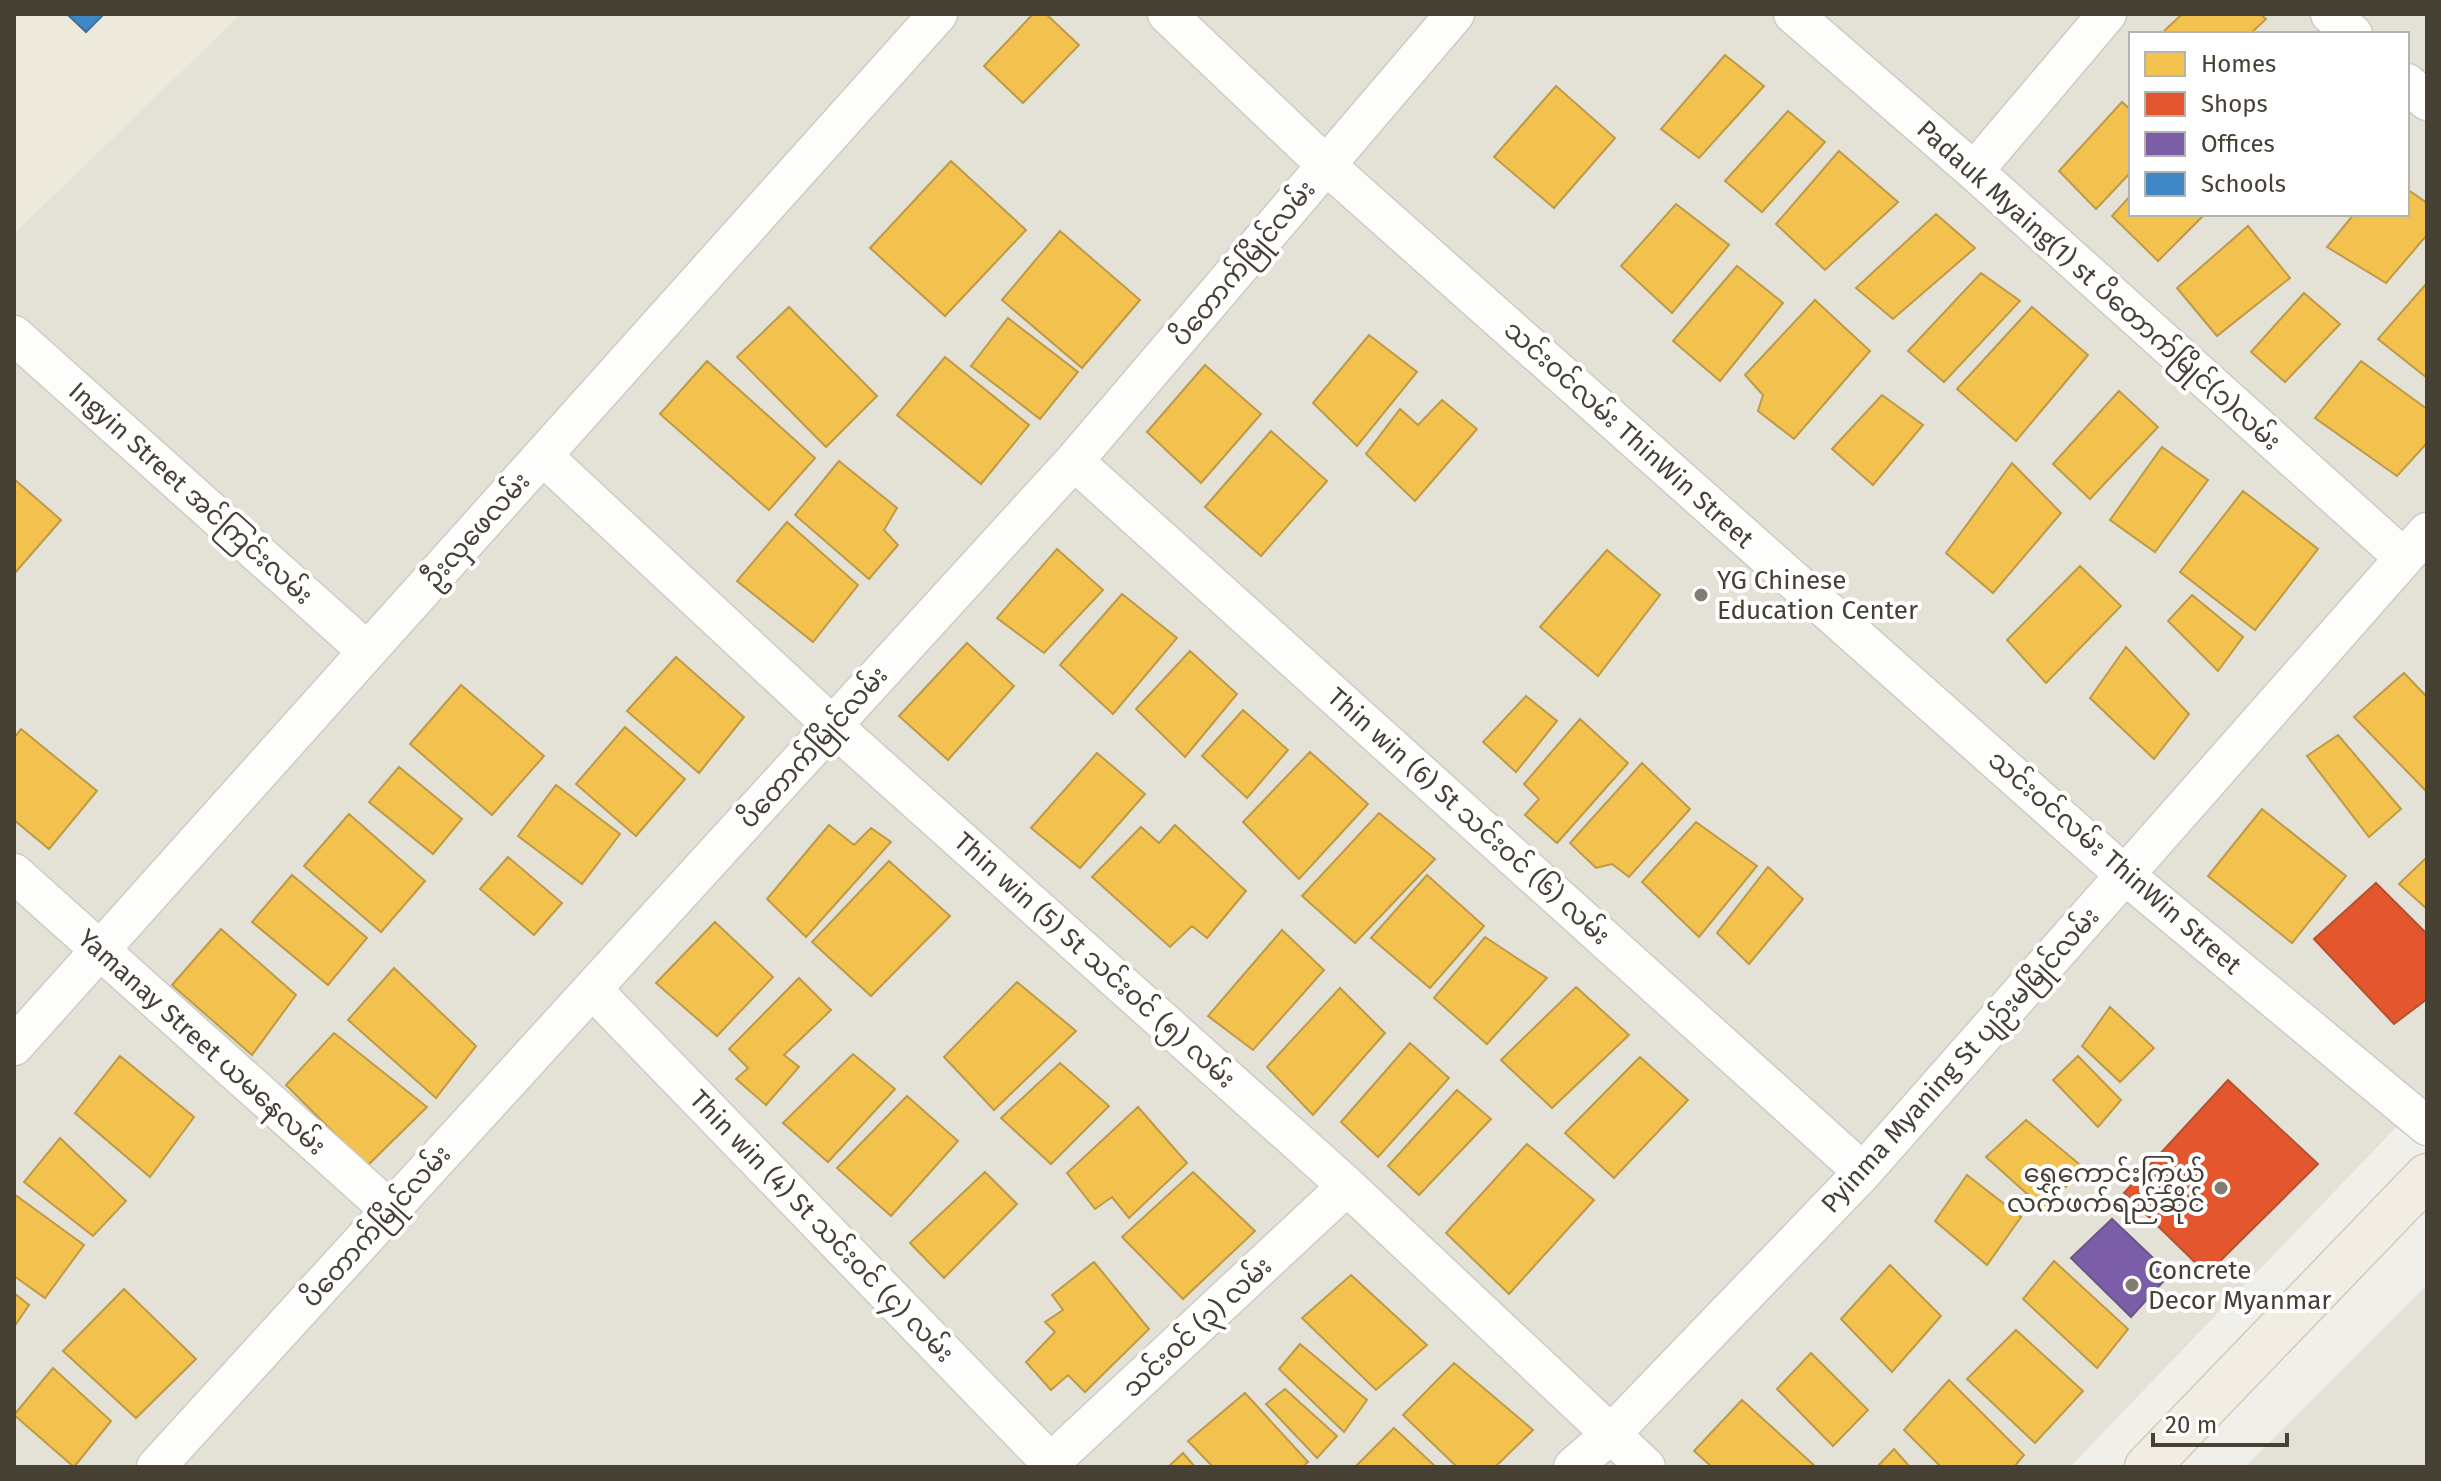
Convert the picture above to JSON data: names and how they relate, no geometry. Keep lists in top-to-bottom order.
{
  "streets": {
    "street": [
      "ပိတောက်မြိုင်လမ်း",
      "Padauk Myaing(1) st ပိတောက်မြိုင်(၁)လမ်း",
      "သင်းဝင်လမ်း ThinWin Street",
      "Ingyin Street အင်ကြင်းလမ်း",
      "ဦးလှဖေလမ်း",
      "Thin win (6) St သင်းဝင် (၆) လမ်း",
      "Thin win (5) St သင်းဝင် (၅) လမ်း",
      "Yamanay Street ယမနေလမ်း",
      "Pyinma Myaning St ပျဉ်းမမြိုင်လမ်း",
      "Thin win (4) St သင်းဝင် (၄) လမ်း",
      "သင်းဝင် (၃) လမ်း"
    ]
  },
  "crossings": [
    ["ပိတောက်မြိုင်လမ်း", "သင်းဝင်လမ်း ThinWin Street"],
    ["ပိတောက်မြိုင်လမ်း", "Thin win (6) St သင်းဝင် (၆) လမ်း"],
    ["ပိတောက်မြိုင်လမ်း", "Thin win (5) St သင်းဝင် (၅) လမ်း"],
    ["ပိတောက်မြိုင်လမ်း", "Yamanay Street ယမနေလမ်း"],
    ["ပိတောက်မြိုင်လမ်း", "Thin win (4) St သင်းဝင် (၄) လမ်း"],
    ["Padauk Myaing(1) st ပိတောက်မြိုင်(၁)လမ်း", "Pyinma Myaning St ပျဉ်းမမြိုင်လမ်း"],
    ["သင်းဝင်လမ်း ThinWin Street", "Pyinma Myaning St ပျဉ်းမမြိုင်လမ်း"],
    ["Ingyin Street အင်ကြင်းလမ်း", "ဦးလှဖေလမ်း"],
    ["ဦးလှဖေလမ်း", "Thin win (5) St သင်းဝင် (၅) လမ်း"],
    ["ဦးလှဖေလမ်း", "Yamanay Street ယမနေလမ်း"],
    ["Thin win (6) St သင်းဝင် (၆) လမ်း", "Pyinma Myaning St ပျဉ်းမမြိုင်လမ်း"],
    ["Thin win (5) St သင်းဝင် (၅) လမ်း", "Pyinma Myaning St ပျဉ်းမမြိုင်လမ်း"],
    ["Thin win (5) St သင်းဝင် (၅) လမ်း", "သင်းဝင် (၃) လမ်း"],
    ["Thin win (4) St သင်းဝင် (၄) လမ်း", "သင်းဝင် (၃) လမ်း"]
  ],
  "places": ["YG Chinese Education Center", "ရွှေကောင်းကြွယ် လက်ဖက်ရည်ဆိုင်", "Concrete Decor Myanmar"],
  "legend": [
    "Homes",
    "Shops",
    "Offices",
    "Schools"
  ],
  "scale_bar": "20 m"
}
